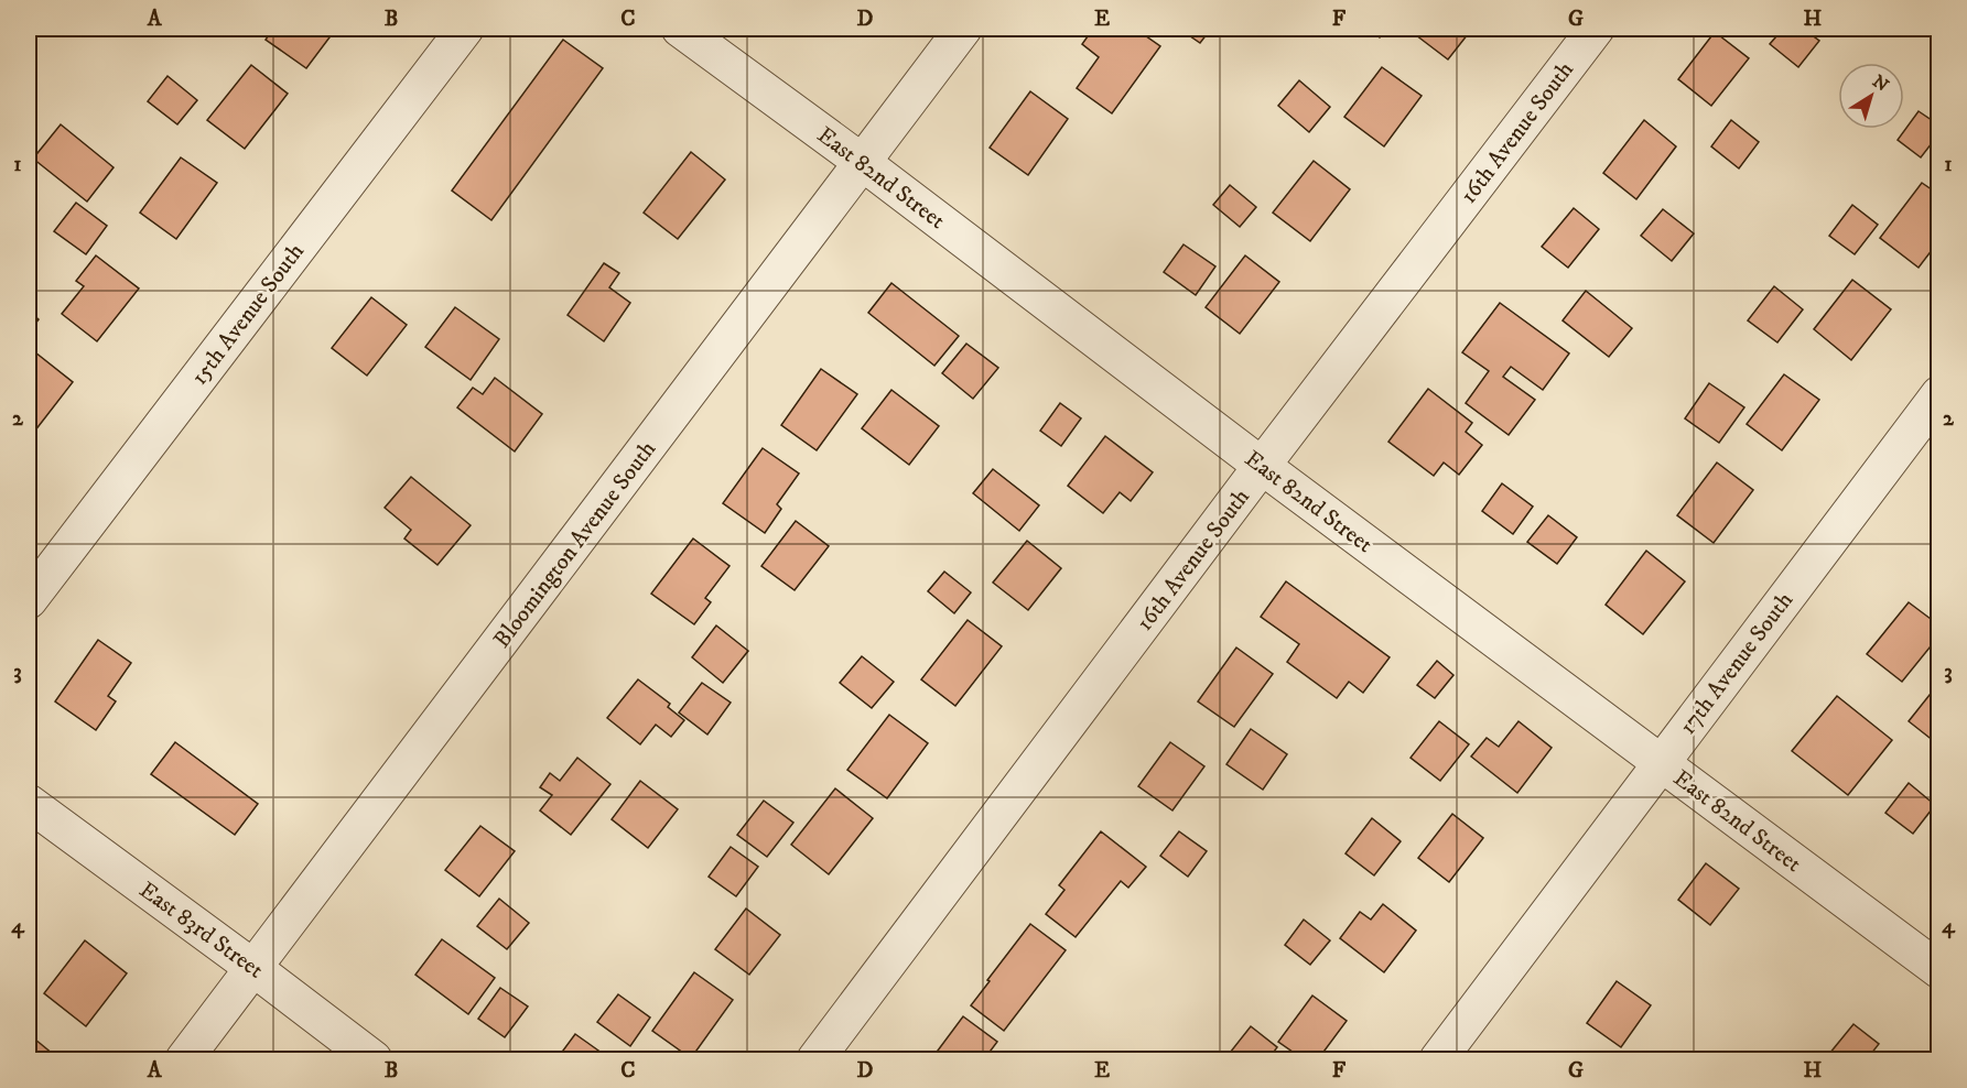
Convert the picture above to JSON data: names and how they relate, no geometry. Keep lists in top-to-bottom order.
{
  "streets": {
    "street": [
      "16th Avenue South",
      "East 82nd Street",
      "15th Avenue South",
      "Bloomington Avenue South",
      "17th Avenue South",
      "East 83rd Street"
    ]
  },
  "crossings": [
    ["16th Avenue South", "East 82nd Street"],
    ["East 82nd Street", "Bloomington Avenue South"],
    ["East 82nd Street", "17th Avenue South"],
    ["Bloomington Avenue South", "East 83rd Street"]
  ],
  "north": "top right",
  "grid": {
    "columns": [
      "A",
      "B",
      "C",
      "D",
      "E",
      "F",
      "G",
      "H"
    ],
    "rows": [
      "1",
      "2",
      "3",
      "4"
    ]
  }
}
